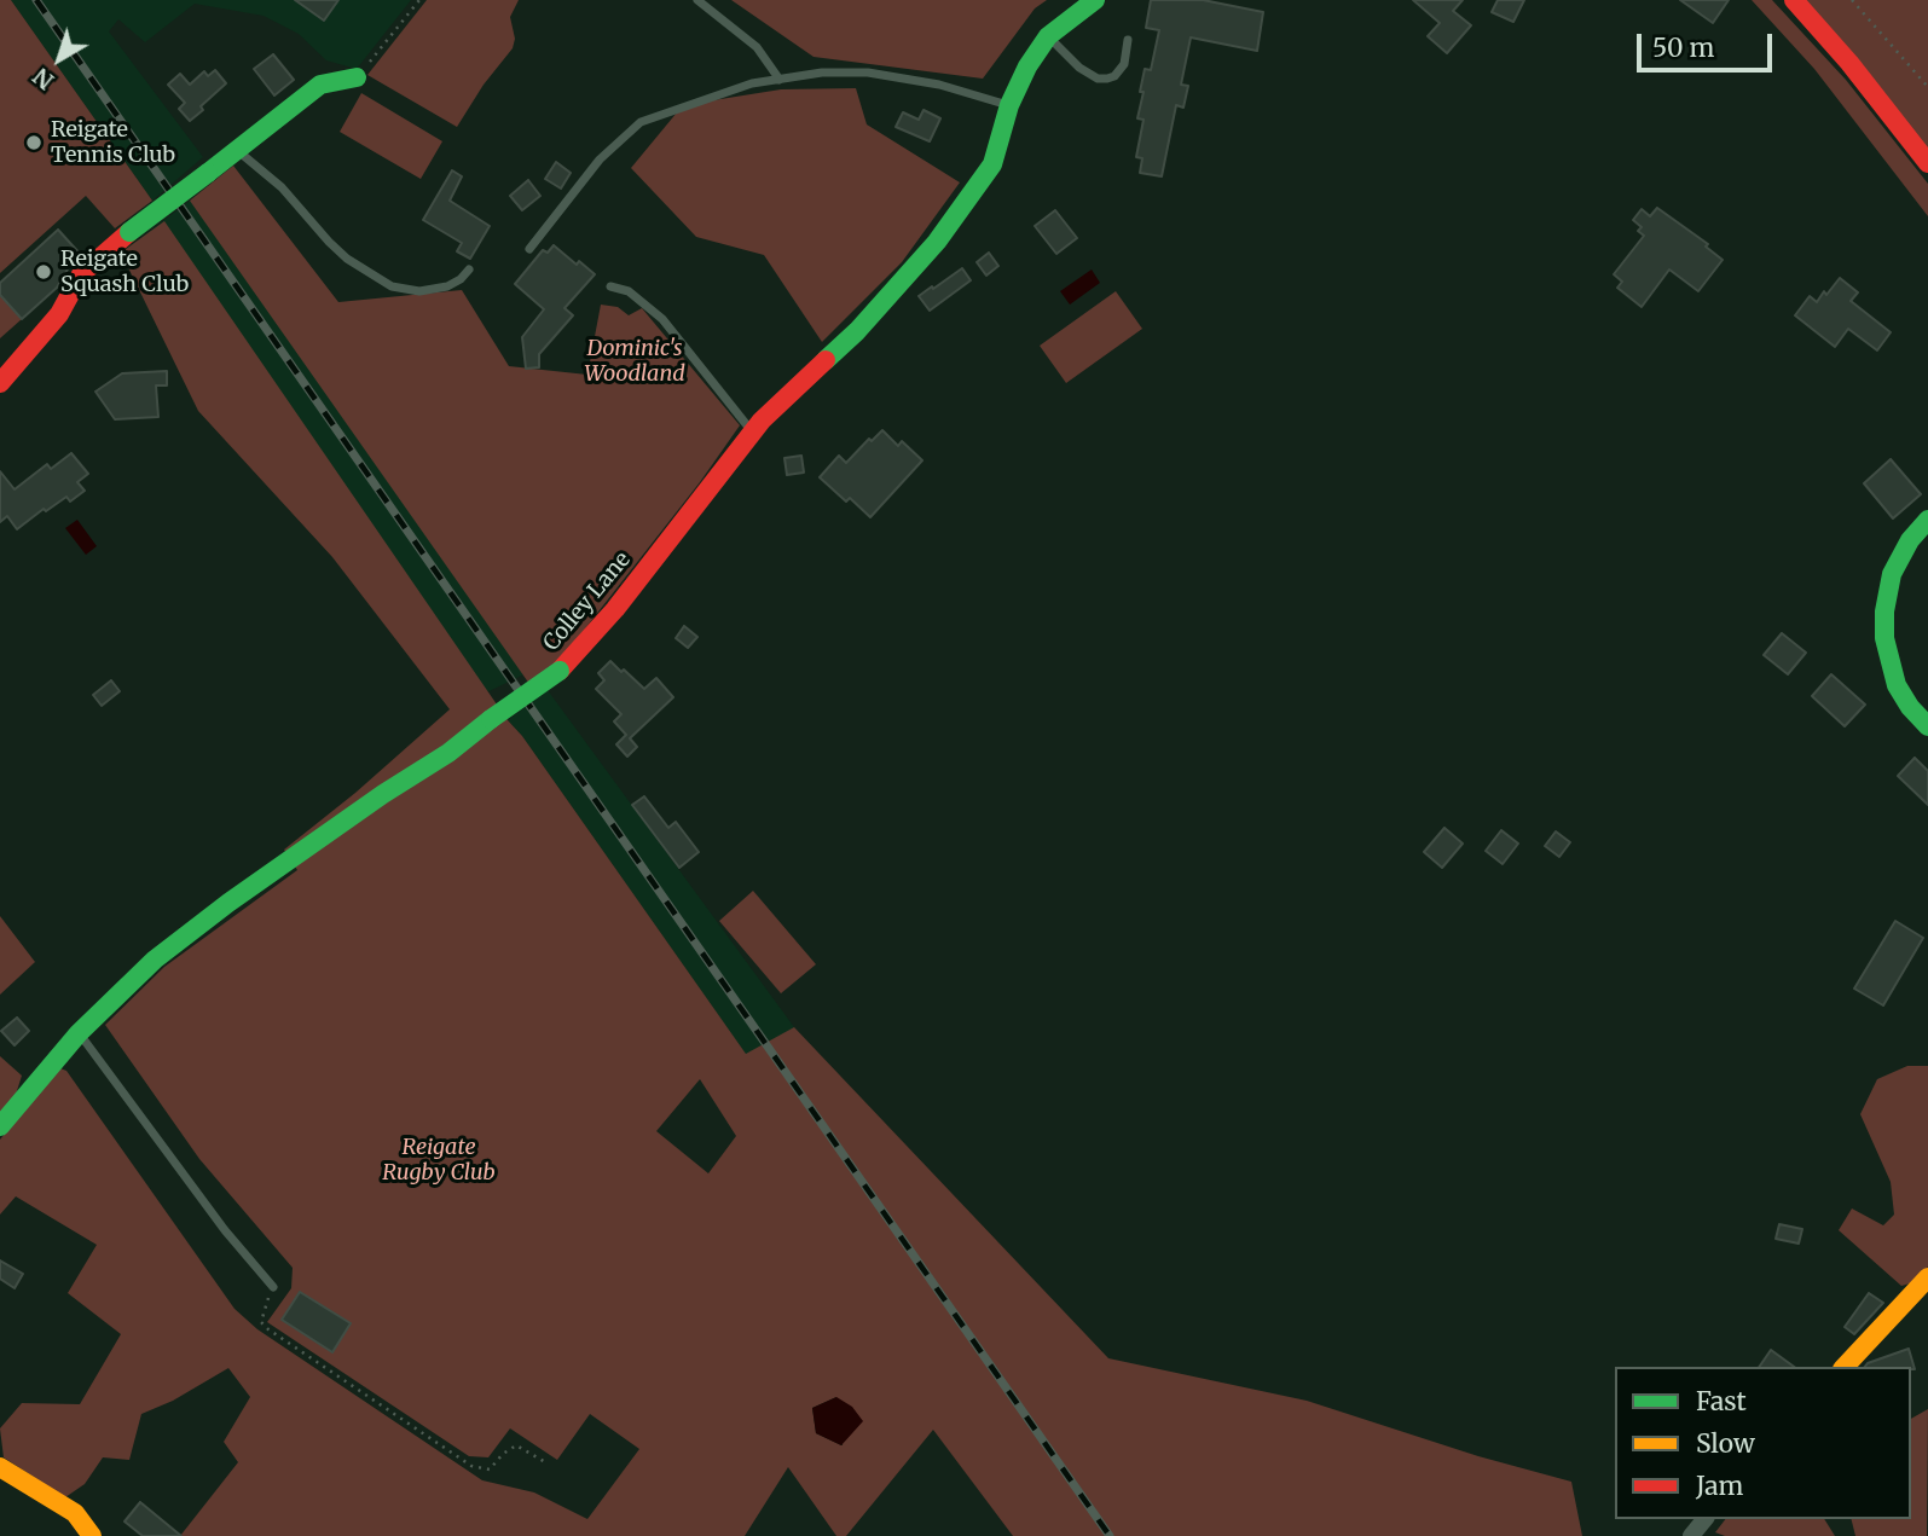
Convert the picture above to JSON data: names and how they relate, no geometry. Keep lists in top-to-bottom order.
{
  "streets": {
    "street": ["Colley Lane"]
  },
  "parks": ["Dominic's Woodland", "Reigate Rugby Club"],
  "places": ["Reigate Tennis Club", "Reigate Squash Club"],
  "legend": ["Fast", "Slow", "Jam"],
  "scale_bar": "50 m",
  "north": "bottom left"
}
